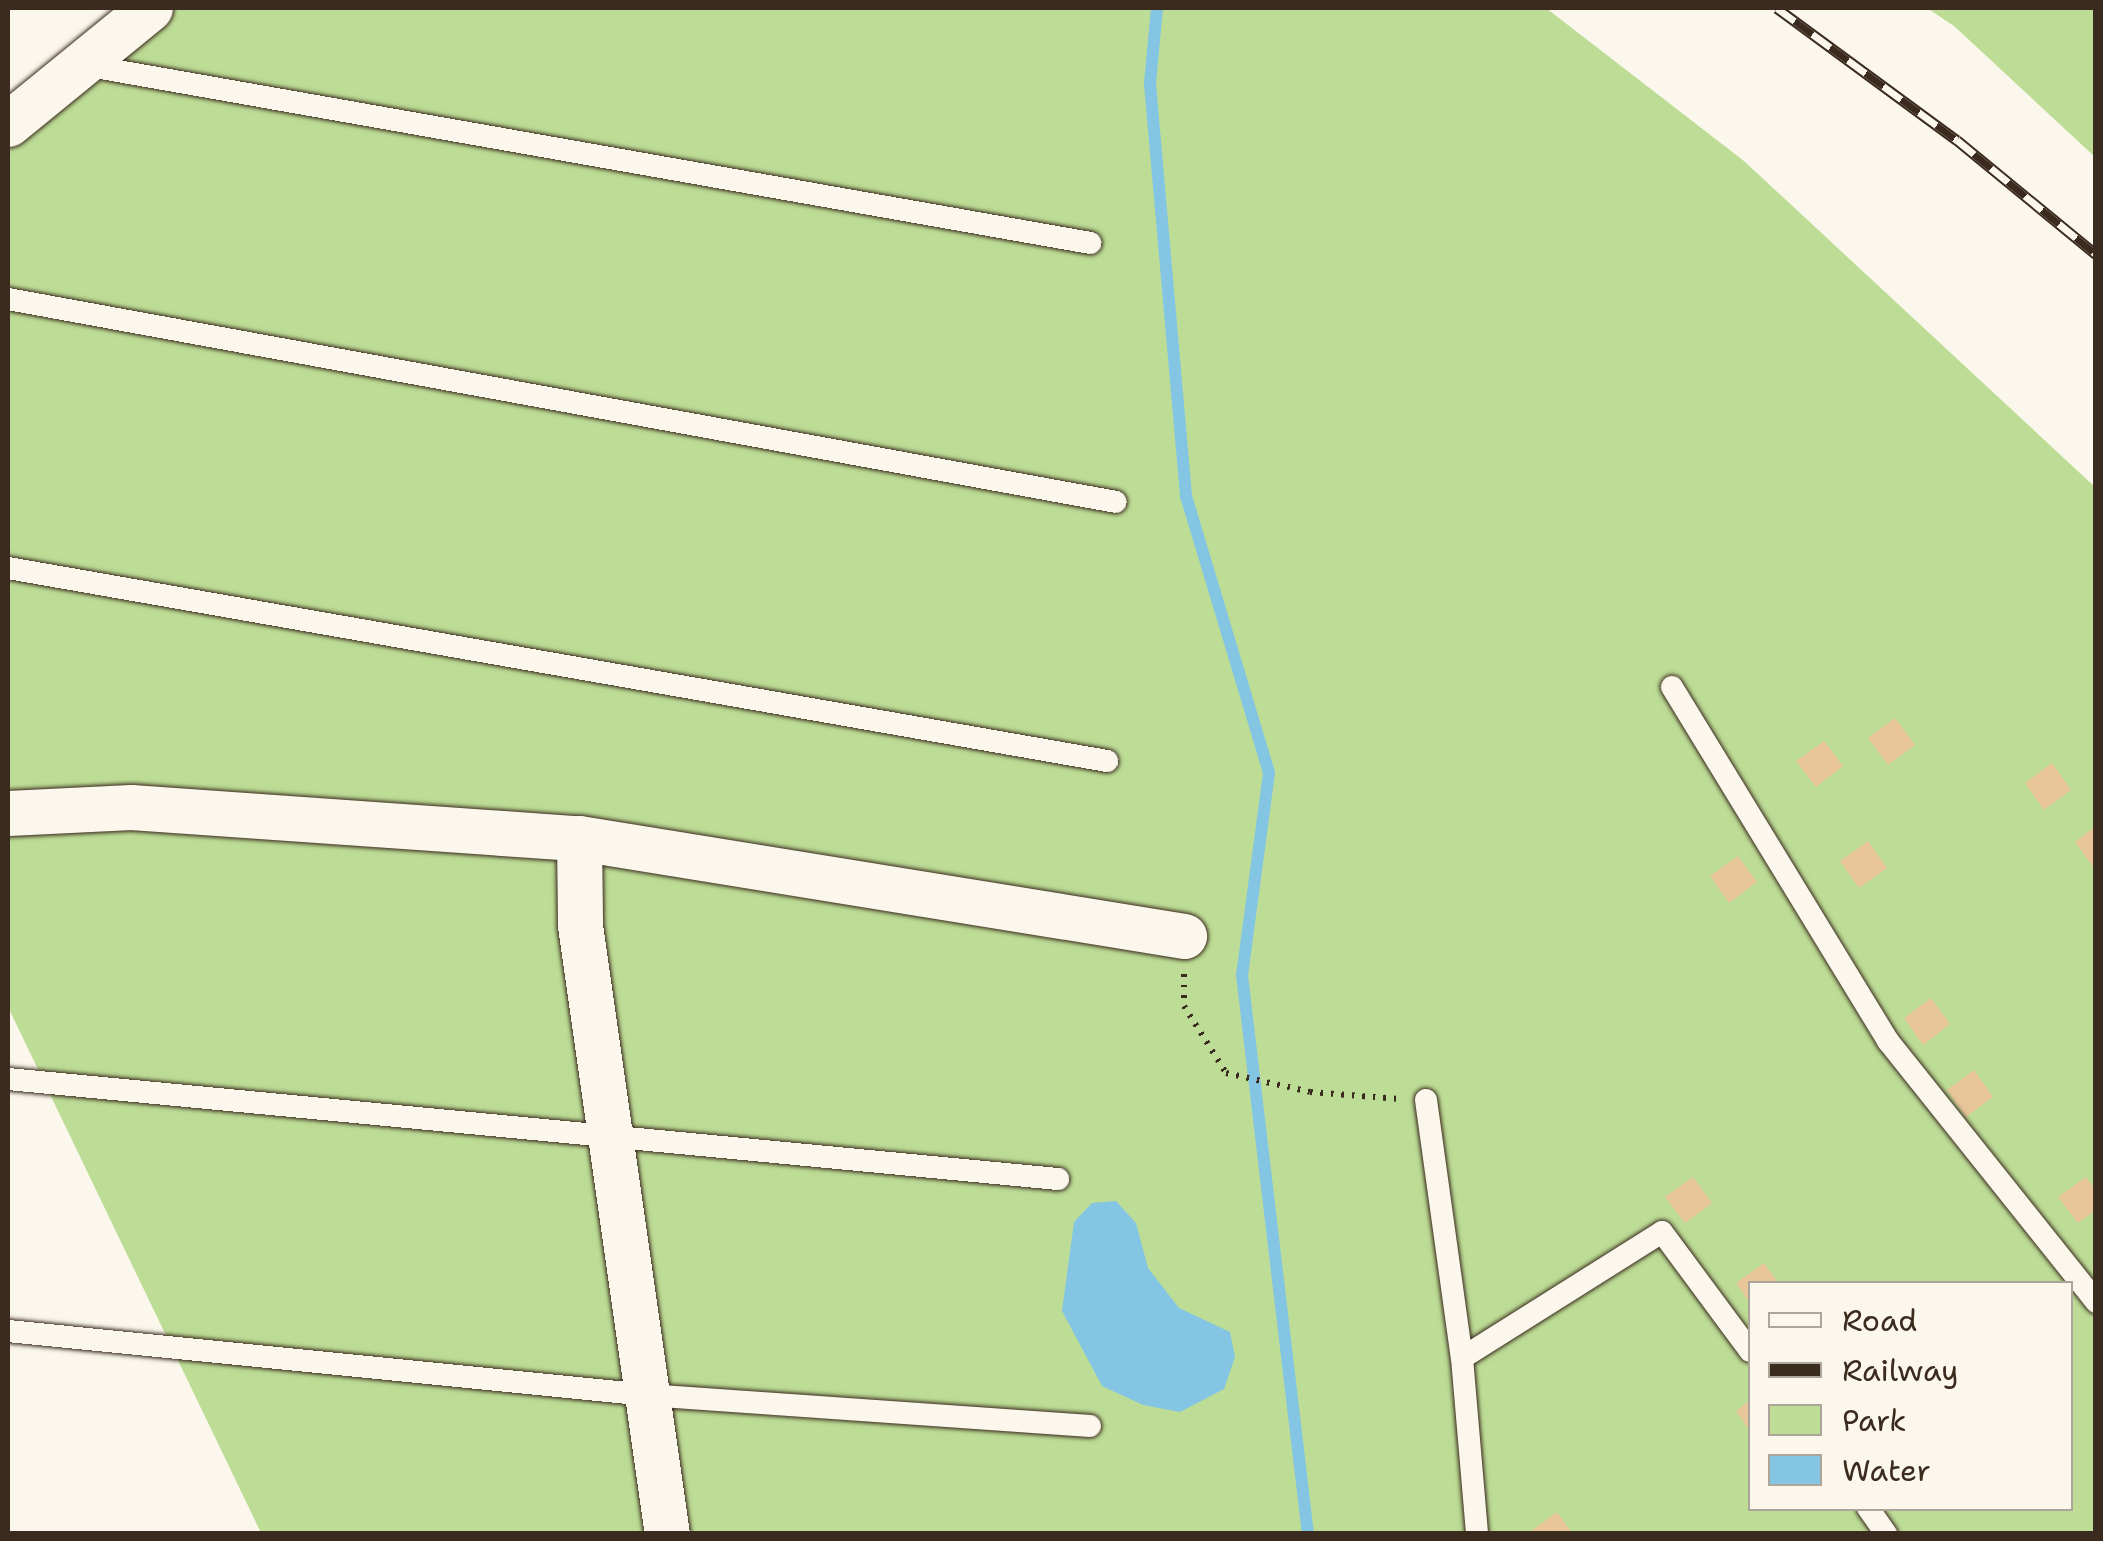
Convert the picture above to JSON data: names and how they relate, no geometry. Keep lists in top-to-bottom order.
{
  "legend": [
    "Road",
    "Railway",
    "Park",
    "Water"
  ]
}
